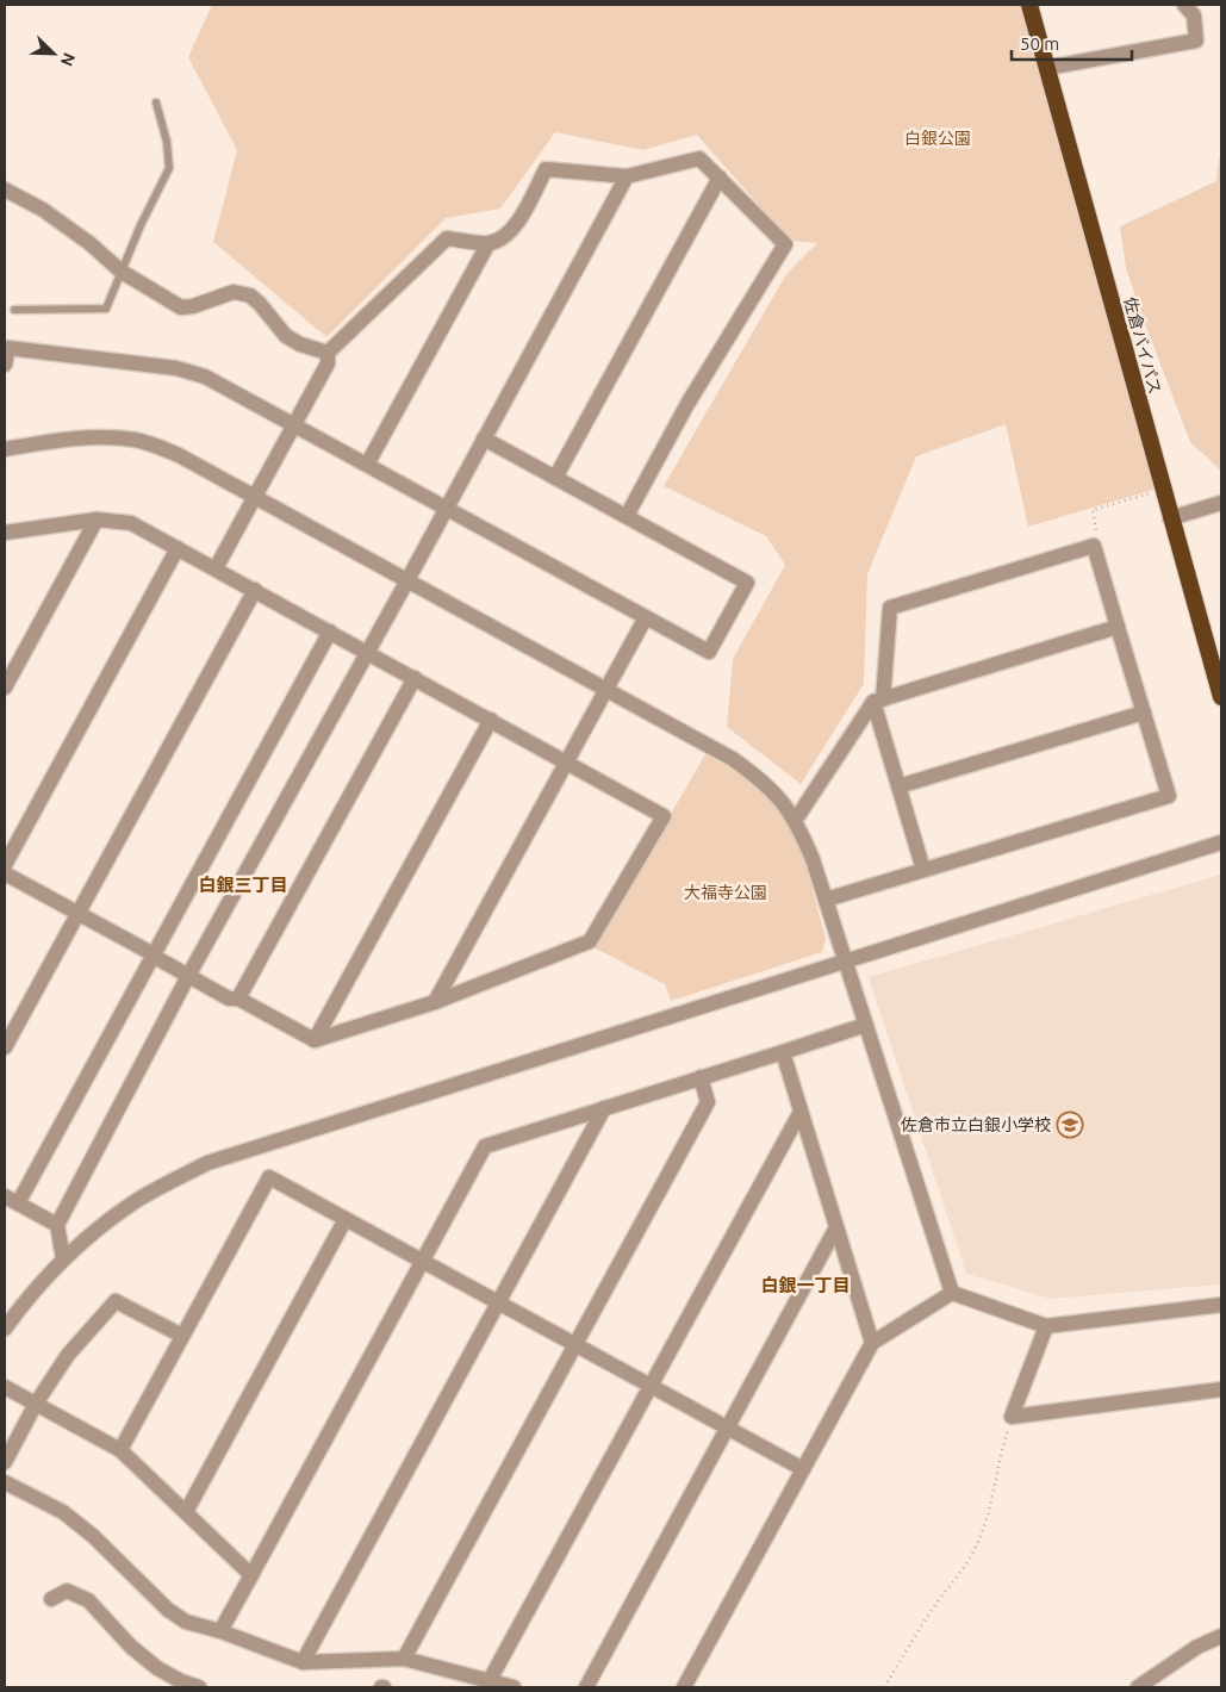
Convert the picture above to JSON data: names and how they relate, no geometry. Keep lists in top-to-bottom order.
{
  "streets": {
    "highway": ["佐倉バイパス"]
  },
  "districts": ["白銀三丁目", "白銀一丁目"],
  "parks": ["白銀公園", "大福寺公園"],
  "places": {
    "school or university": ["佐倉市立白銀小学校"]
  },
  "scale_bar": "50 m",
  "north": "bottom right"
}
